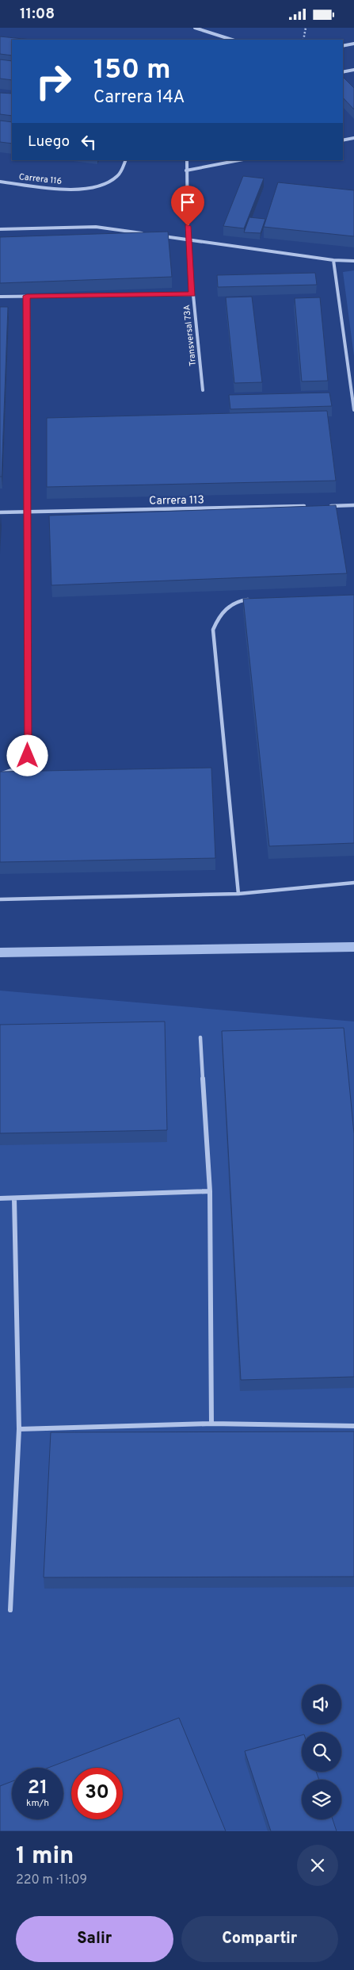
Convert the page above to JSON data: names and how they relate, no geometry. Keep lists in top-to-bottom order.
{
  "streets": {
    "street": ["Carrera 116", "Transversal 73A", "Carrera 113"]
  },
  "page": {
    "status": "11:08",
    "turn": ["150 m", "Carrera 14A"],
    "then": "Luego",
    "speed": "21 km/h",
    "limit": "30",
    "heading": ["1 min", "220 m · 11:09"],
    "buttons": ["Salir", "Compartir"]
  }
}
